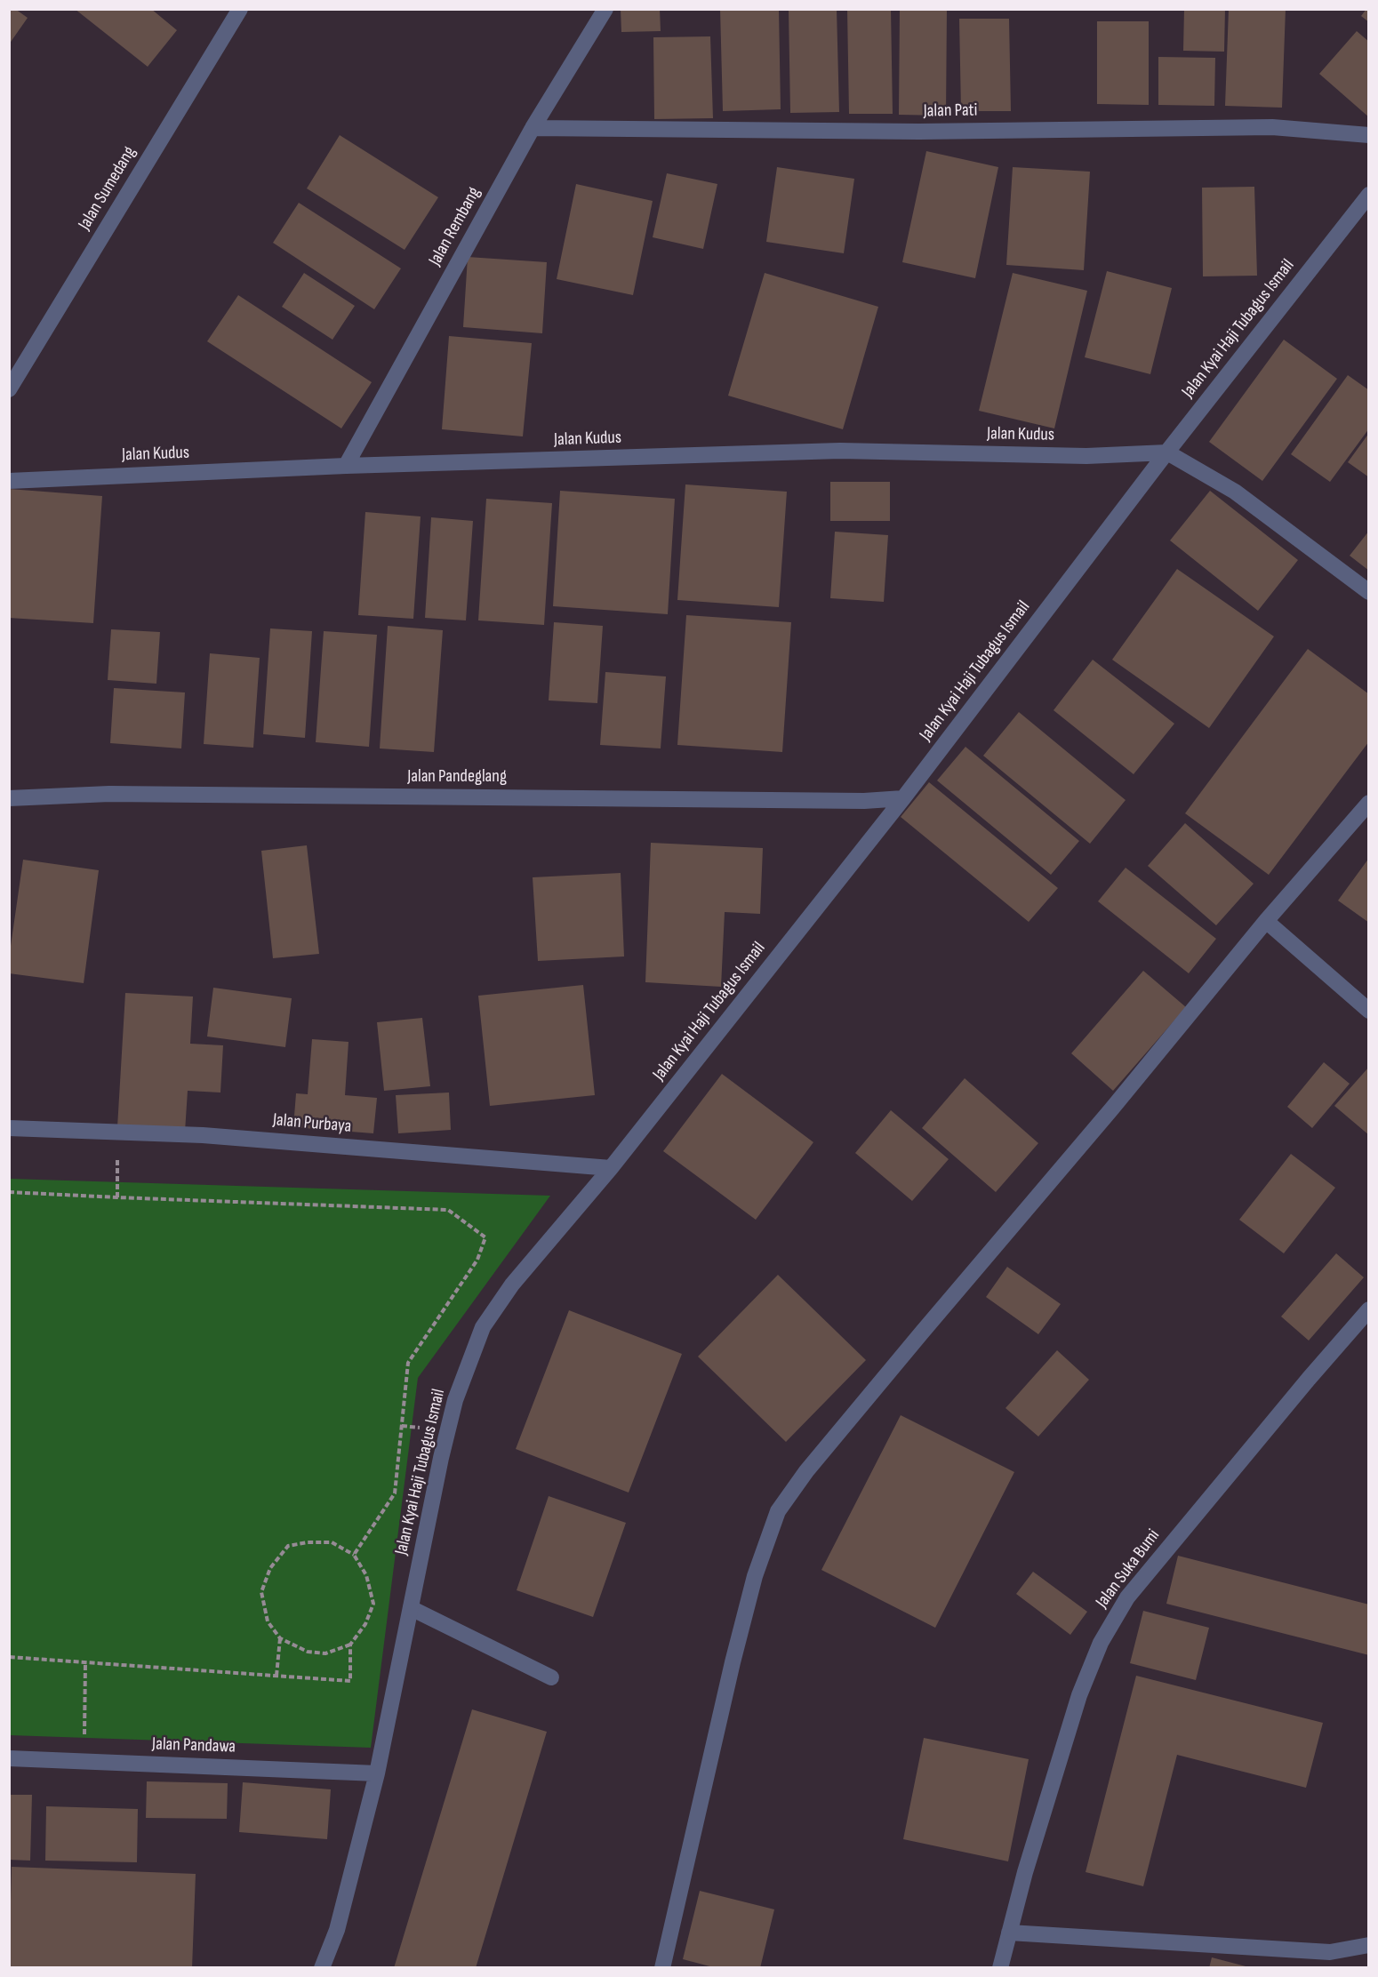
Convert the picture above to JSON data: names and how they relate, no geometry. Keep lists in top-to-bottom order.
{
  "streets": {
    "street": [
      "Jalan Pati",
      "Jalan Sumedang",
      "Jalan Rembang",
      "Jalan Kyai Haji Tubagus Ismail",
      "Jalan Kudus",
      "Jalan Pandeglang",
      "Jalan Purbaya",
      "Jalan Suka Bumi",
      "Jalan Pandawa"
    ]
  },
  "crossings": [
    ["Jalan Pati", "Jalan Rembang"],
    ["Jalan Rembang", "Jalan Kudus"],
    ["Jalan Kyai Haji Tubagus Ismail", "Jalan Kudus"],
    ["Jalan Kyai Haji Tubagus Ismail", "Jalan Pandeglang"],
    ["Jalan Kyai Haji Tubagus Ismail", "Jalan Purbaya"],
    ["Jalan Kyai Haji Tubagus Ismail", "Jalan Pandawa"]
  ]
}
